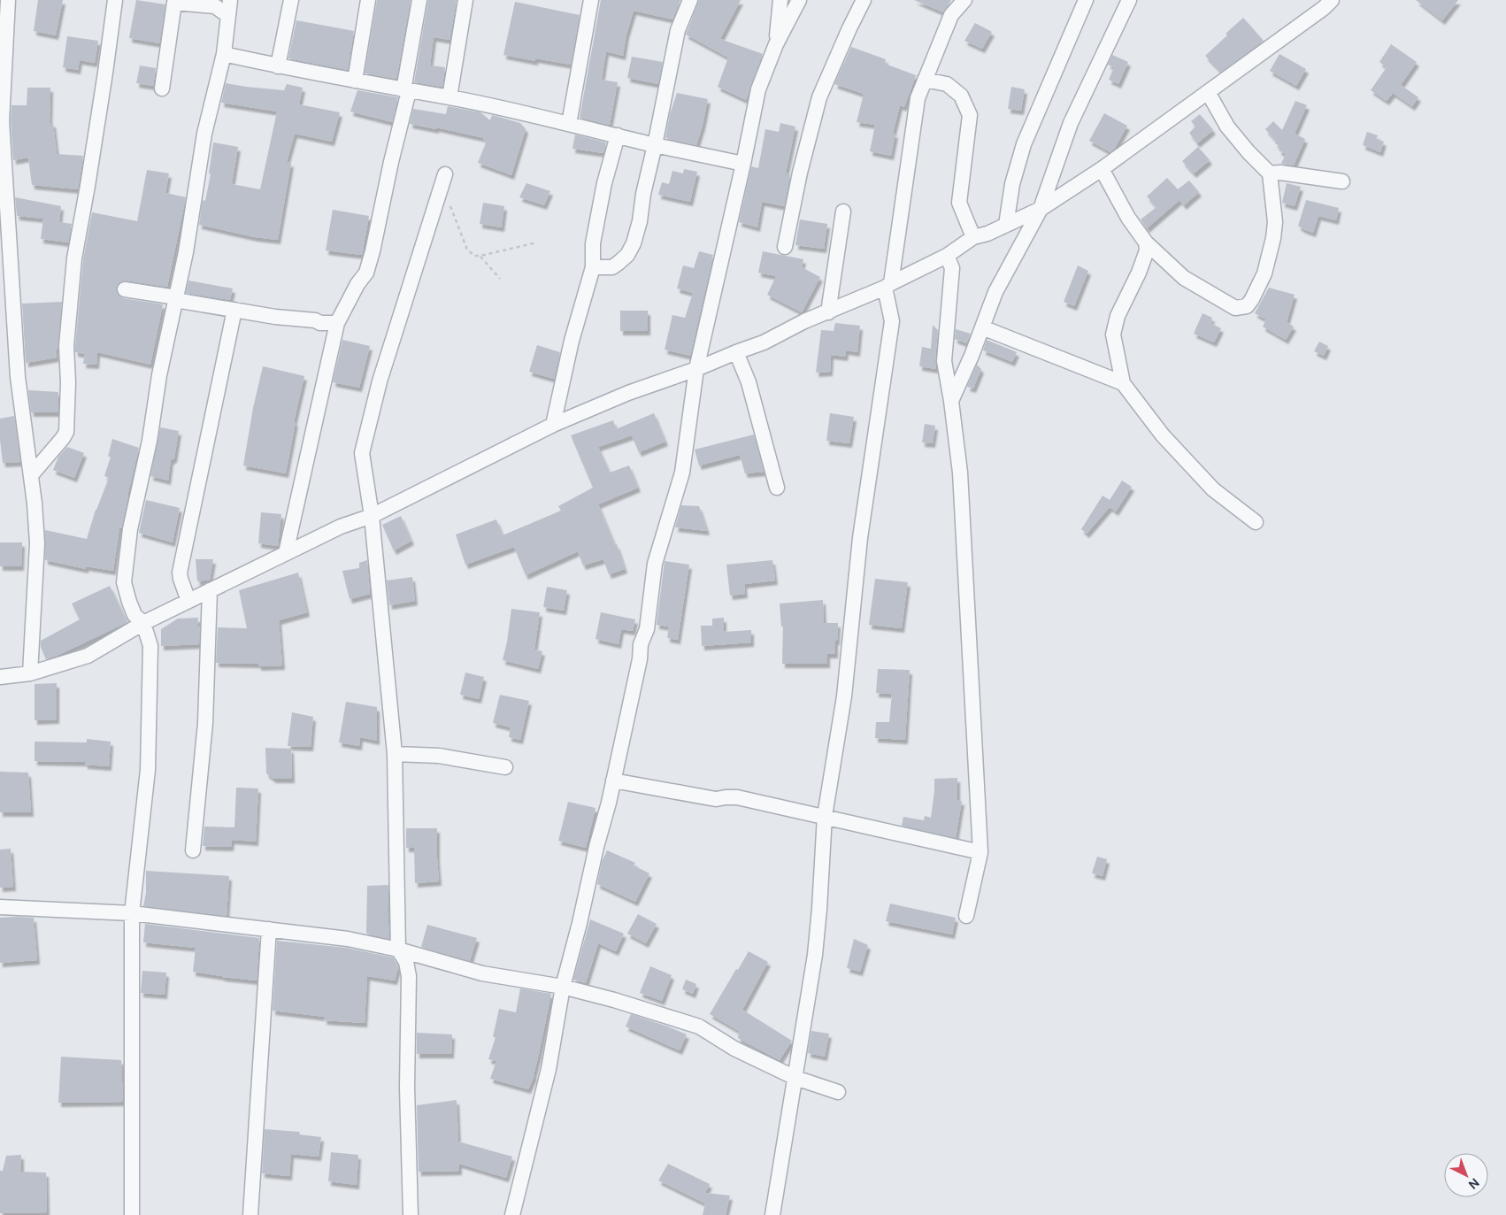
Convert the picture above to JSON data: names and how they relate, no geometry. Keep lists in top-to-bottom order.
{
  "north": "bottom right"
}
